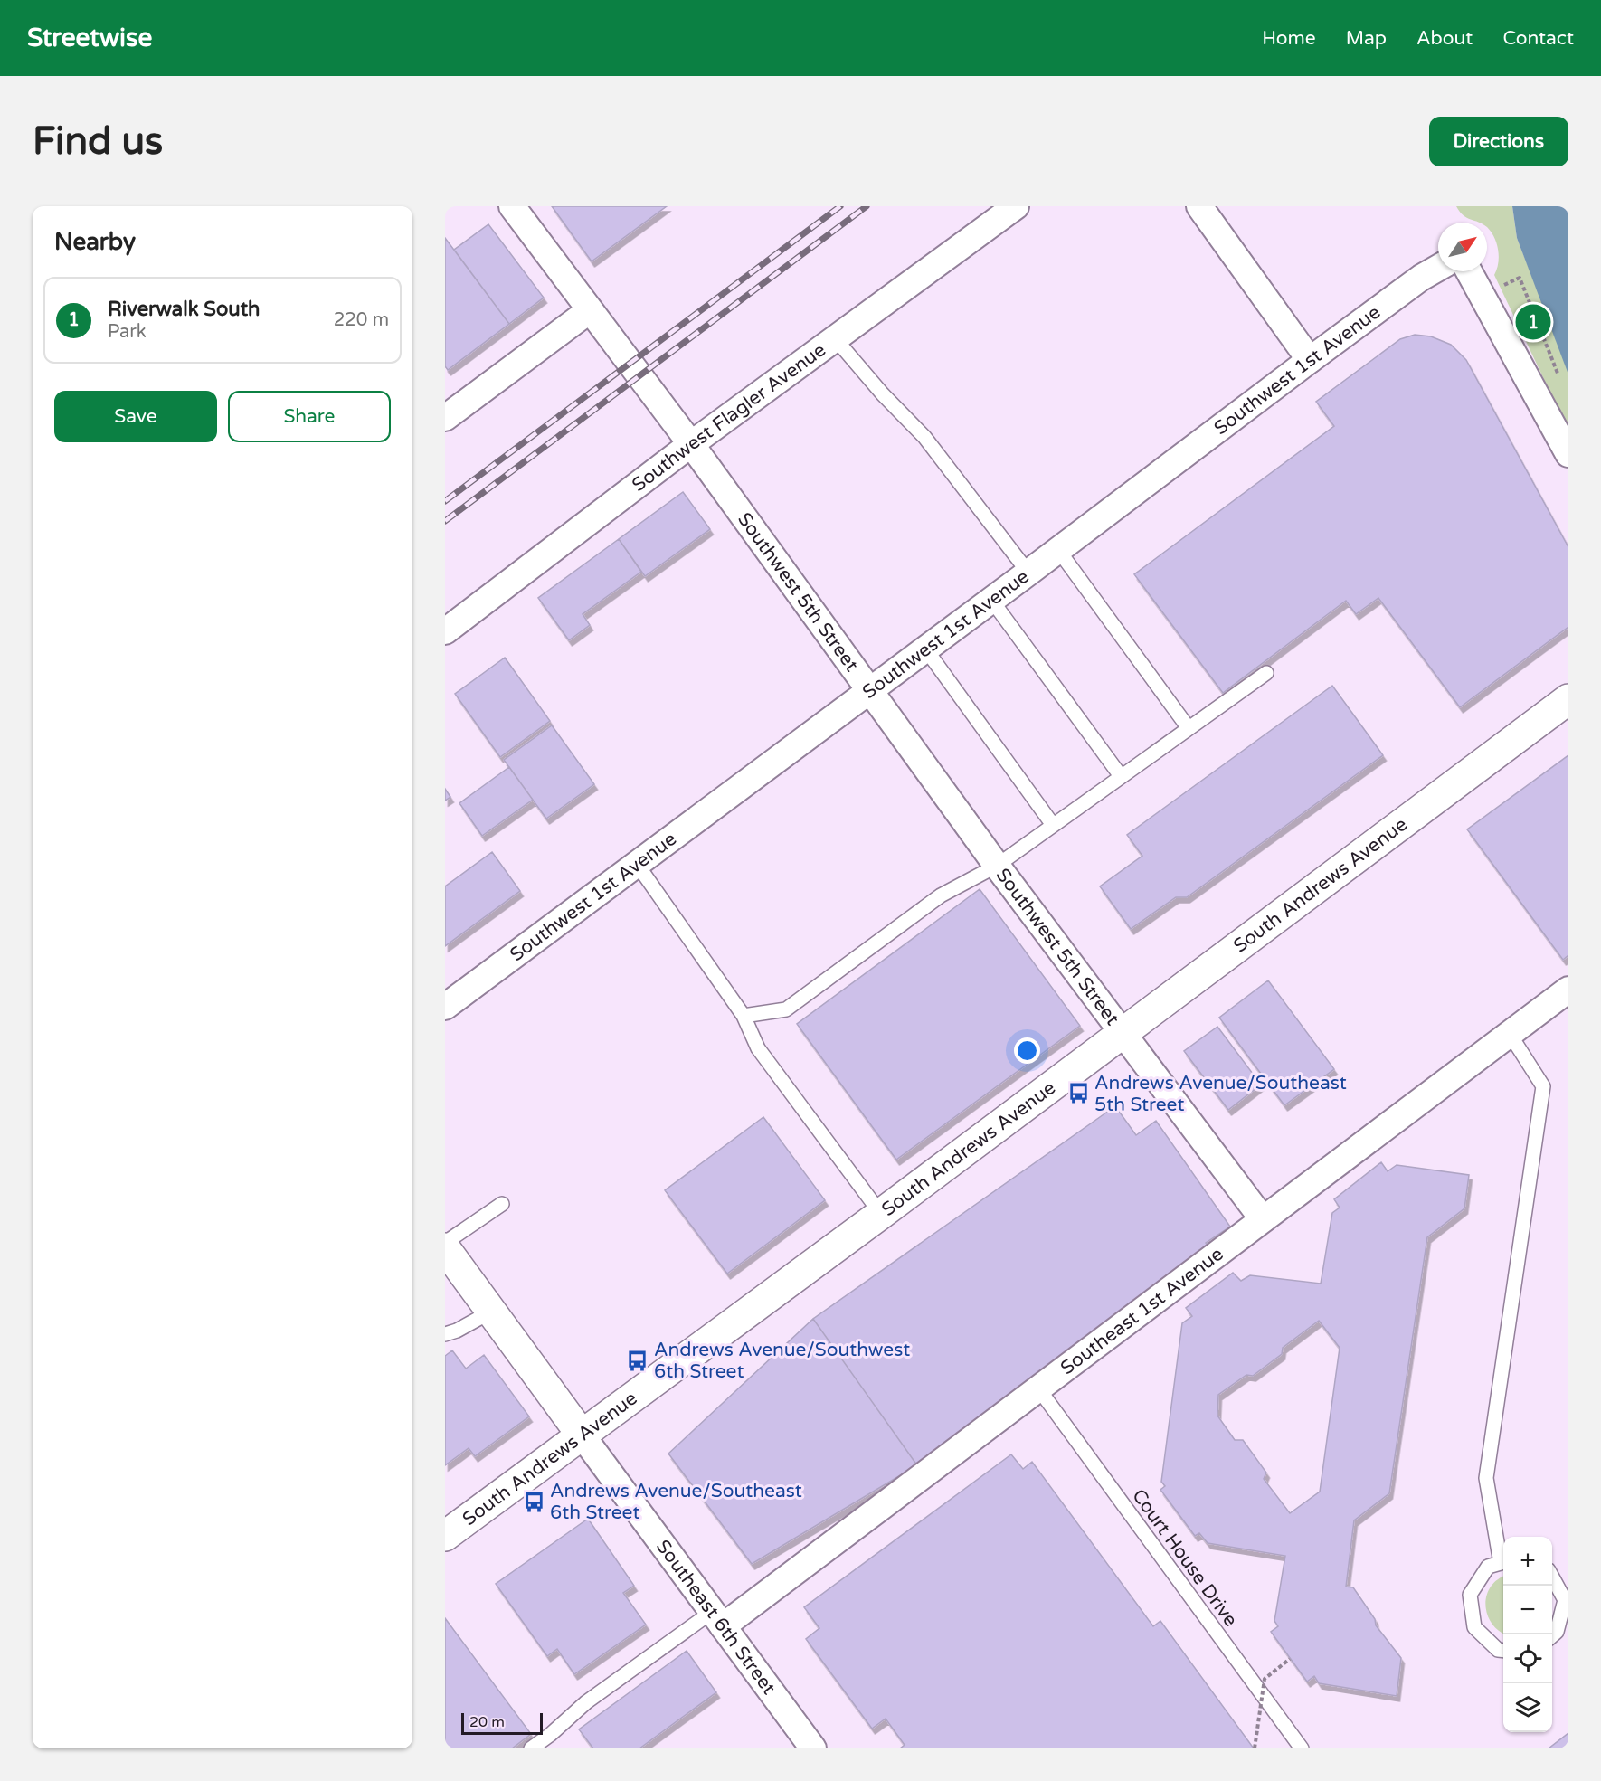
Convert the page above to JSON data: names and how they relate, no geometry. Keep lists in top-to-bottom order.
{
  "streets": {
    "main road": ["South Andrews Avenue"],
    "street": [
      "Southwest 1st Avenue",
      "Southwest Flagler Avenue",
      "Southwest 5th Street",
      "Southeast 1st Avenue",
      "Southeast 6th Street"
    ],
    "lane": ["Court House Drive"]
  },
  "crossings": [
    ["Southwest 1st Avenue", "Southwest 5th Street"],
    ["Southwest Flagler Avenue", "Southwest 5th Street"],
    ["Southwest 5th Street", "South Andrews Avenue"],
    ["Southwest 5th Street", "Southeast 1st Avenue"],
    ["South Andrews Avenue", "Southeast 6th Street"],
    ["Southeast 1st Avenue", "Court House Drive"],
    ["Southeast 1st Avenue", "Southeast 6th Street"]
  ],
  "places": {
    "bus stop": ["Andrews Avenue/Southeast 5th Street", "Andrews Avenue/Southwest 6th Street", "Andrews Avenue/Southeast 6th Street"]
  },
  "scale_bar": "20 m",
  "north": "top right",
  "page": {
    "header": "Streetwise",
    "nav": [
      "Home",
      "Map",
      "About",
      "Contact"
    ],
    "buttons": [
      "Directions",
      ["Save", "Share"]
    ],
    "title": "Find us",
    "heading": "Nearby",
    "list": [
      {
        "mark": "1",
        "name": "Riverwalk South",
        "note": "Park",
        "value": "220 m"
      }
    ],
    "pins": "1",
    "map_buttons": ["+", "−"],
    "scale": "20 m"
  }
}
